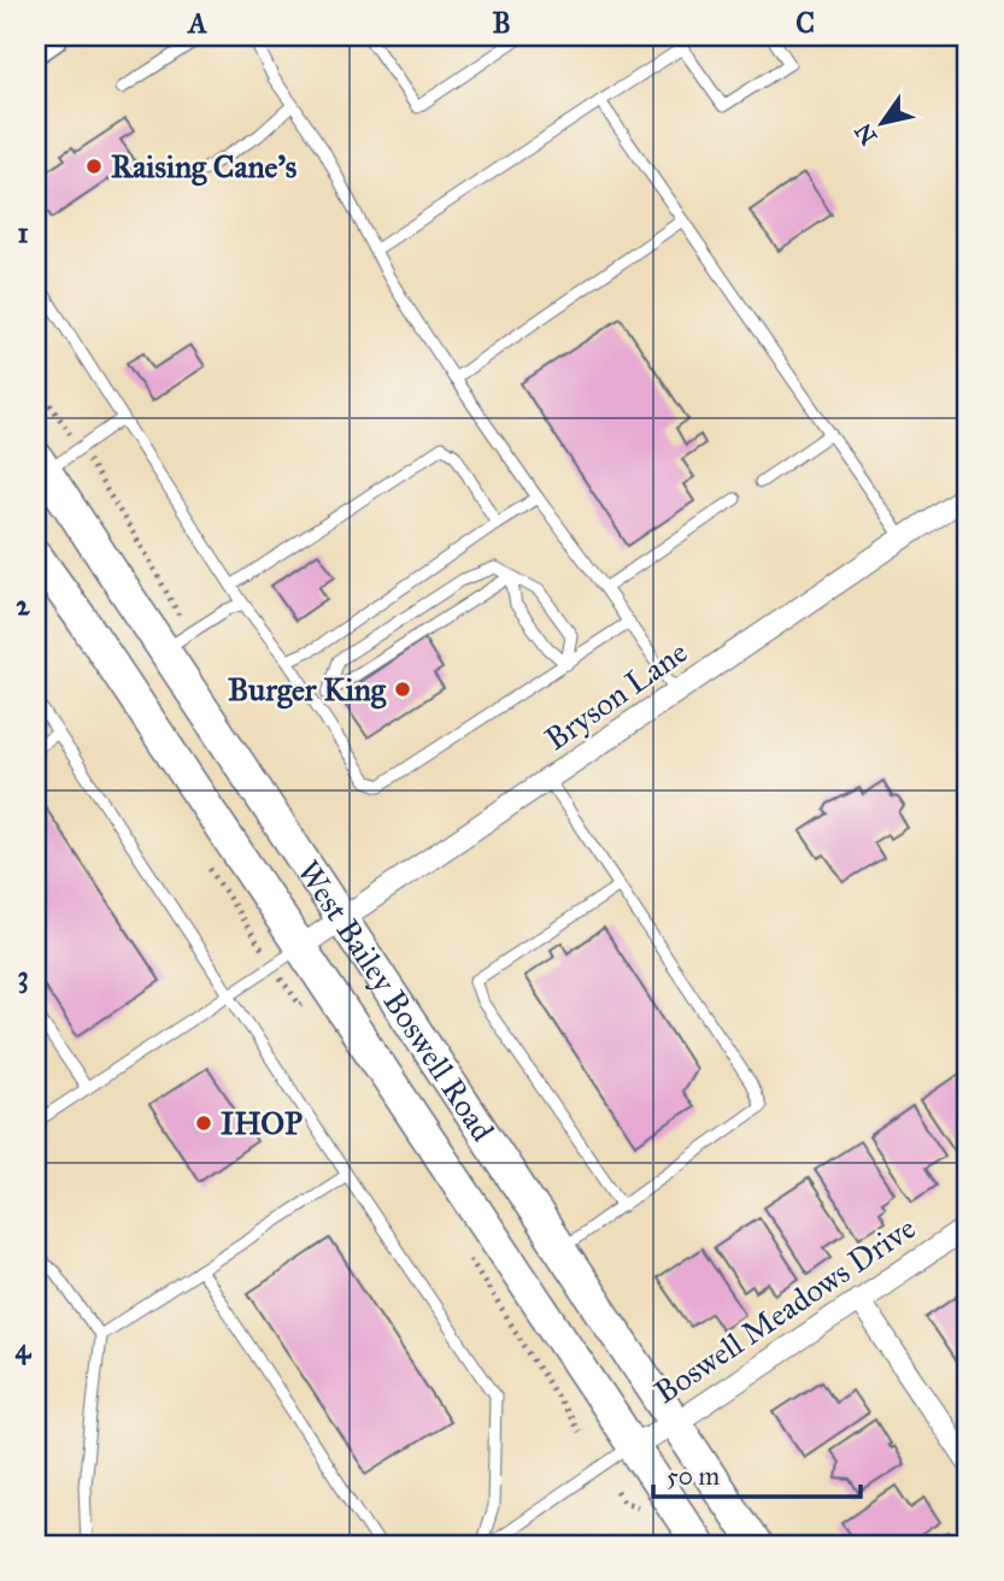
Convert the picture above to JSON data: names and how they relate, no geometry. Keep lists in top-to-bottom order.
{
  "streets": {
    "main road": ["West Bailey Boswell Road"],
    "street": ["Bryson Lane", "Boswell Meadows Drive"]
  },
  "crossings": [
    ["Bryson Lane", "West Bailey Boswell Road"],
    ["West Bailey Boswell Road", "Boswell Meadows Drive"]
  ],
  "places": ["Raising Cane's", "Burger King", "IHOP"],
  "scale_bar": "50 m",
  "north": "bottom left",
  "grid": {
    "columns": ["A", "B", "C"],
    "rows": [
      "1",
      "2",
      "3",
      "4"
    ]
  }
}
